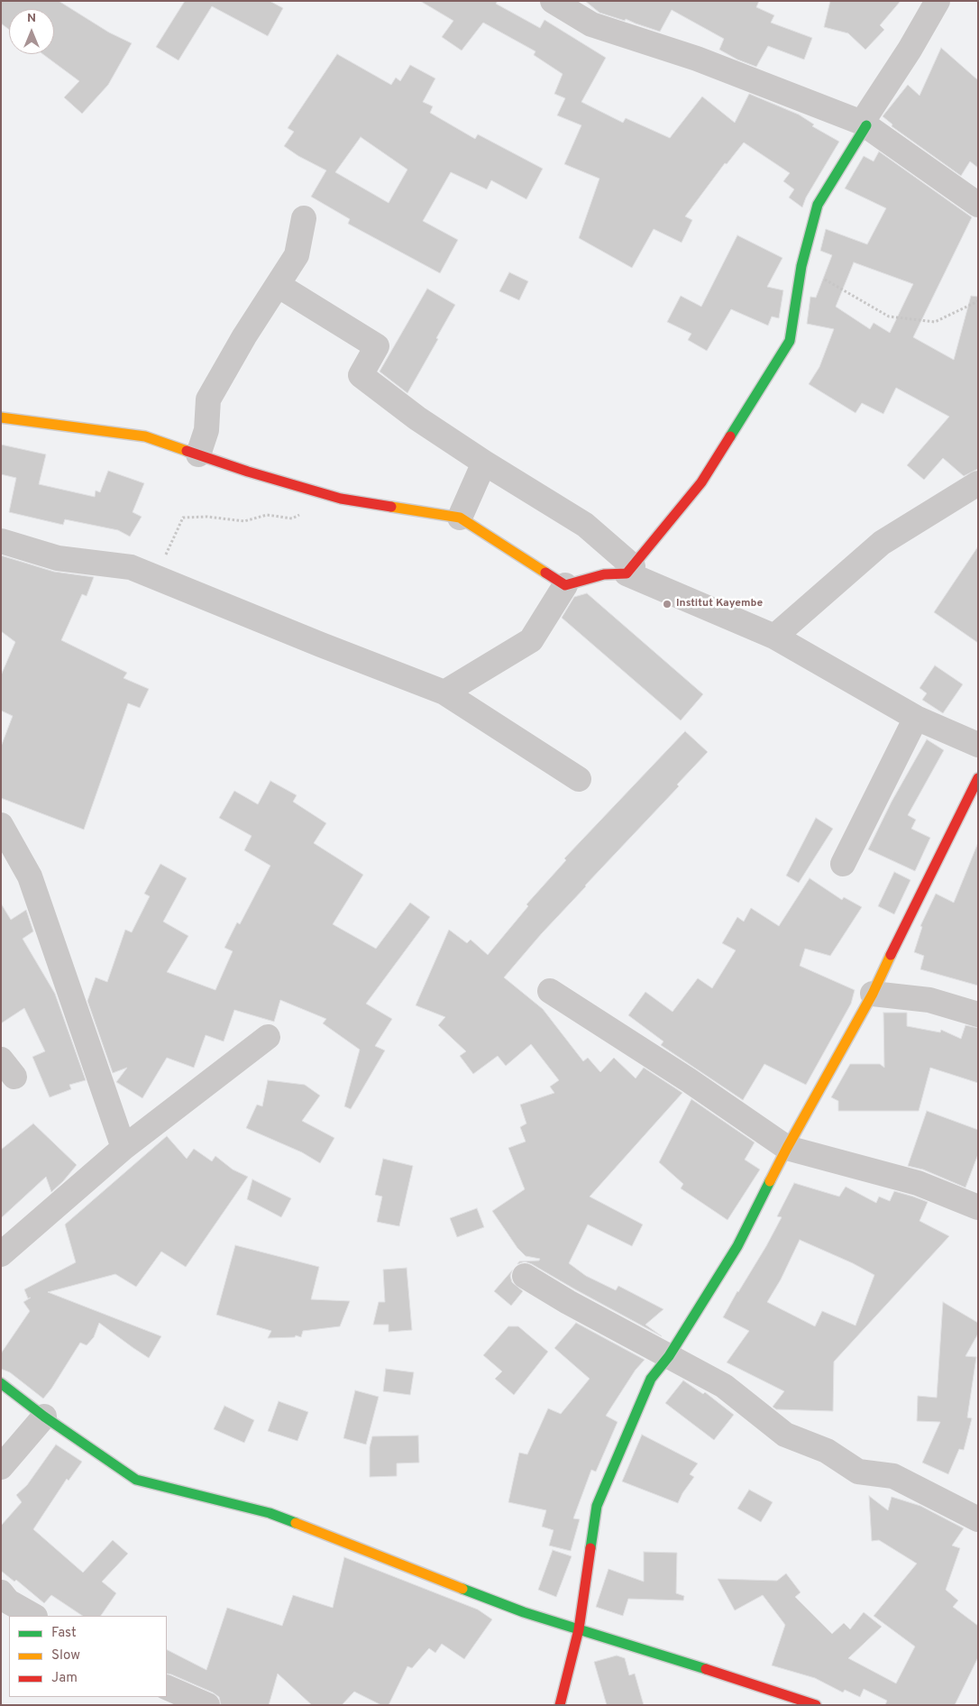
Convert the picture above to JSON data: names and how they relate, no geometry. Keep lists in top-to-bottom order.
{
  "places": ["Institut Kayembe"],
  "legend": ["Fast", "Slow", "Jam"],
  "north": "top"
}
